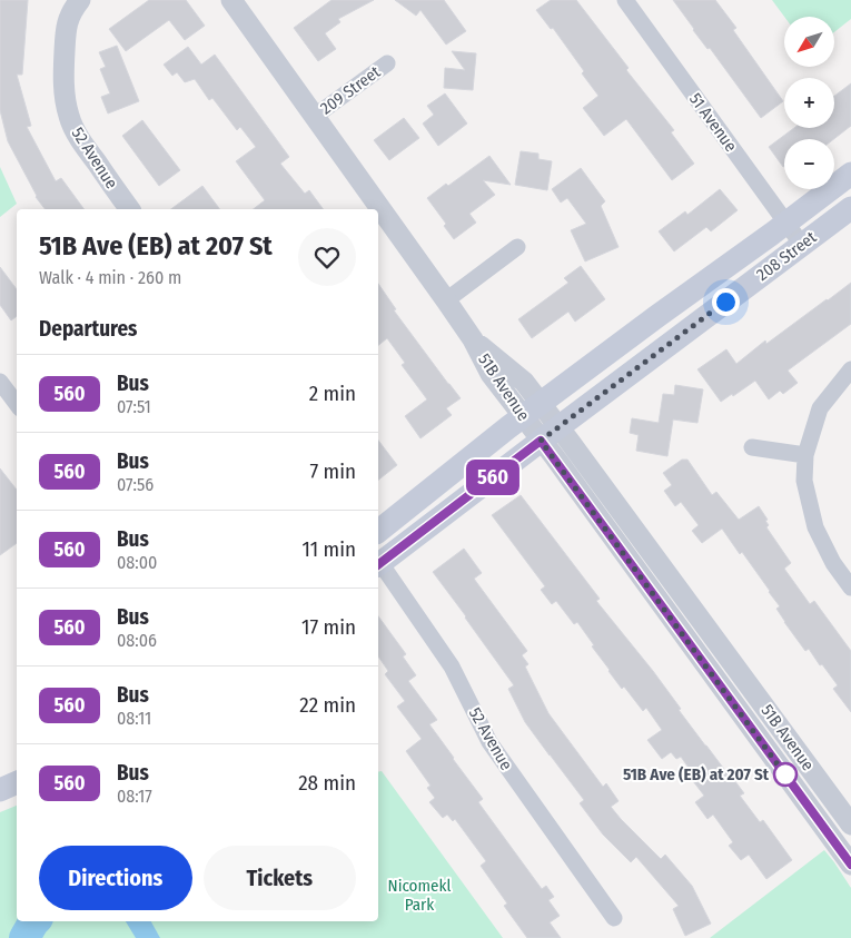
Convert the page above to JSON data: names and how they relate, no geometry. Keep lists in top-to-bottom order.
{
  "streets": {
    "main road": ["208 Street"],
    "street": [
      "209 Street",
      "51 Avenue",
      "52 Avenue",
      "51B Avenue"
    ]
  },
  "crossings": [
    ["209 Street", "51B Avenue"],
    ["51 Avenue", "208 Street"],
    ["208 Street", "51B Avenue"]
  ],
  "parks": ["Nicomekl Park"],
  "places": ["51B Ave (EB) at 207 St"],
  "lines": ["bus line 560"],
  "north": "bottom left",
  "page": {
    "on_map": "560",
    "map_buttons": ["+", "−"],
    "heading": [
      ["51B Ave (EB) at 207 St", "Walk · 4 min · 260 m"],
      "Departures"
    ],
    "list": [
      {
        "mark": "560",
        "name": "Bus",
        "note": "07:51",
        "value": "2 min"
      },
      {
        "mark": "560",
        "name": "Bus",
        "note": "07:56",
        "value": "7 min"
      },
      {
        "mark": "560",
        "name": "Bus",
        "note": "08:00",
        "value": "11 min"
      },
      {
        "mark": "560",
        "name": "Bus",
        "note": "08:06",
        "value": "17 min"
      },
      {
        "mark": "560",
        "name": "Bus",
        "note": "08:11",
        "value": "22 min"
      },
      {
        "mark": "560",
        "name": "Bus",
        "note": "08:17",
        "value": "28 min"
      }
    ],
    "buttons": ["Directions", "Tickets"]
  }
}
